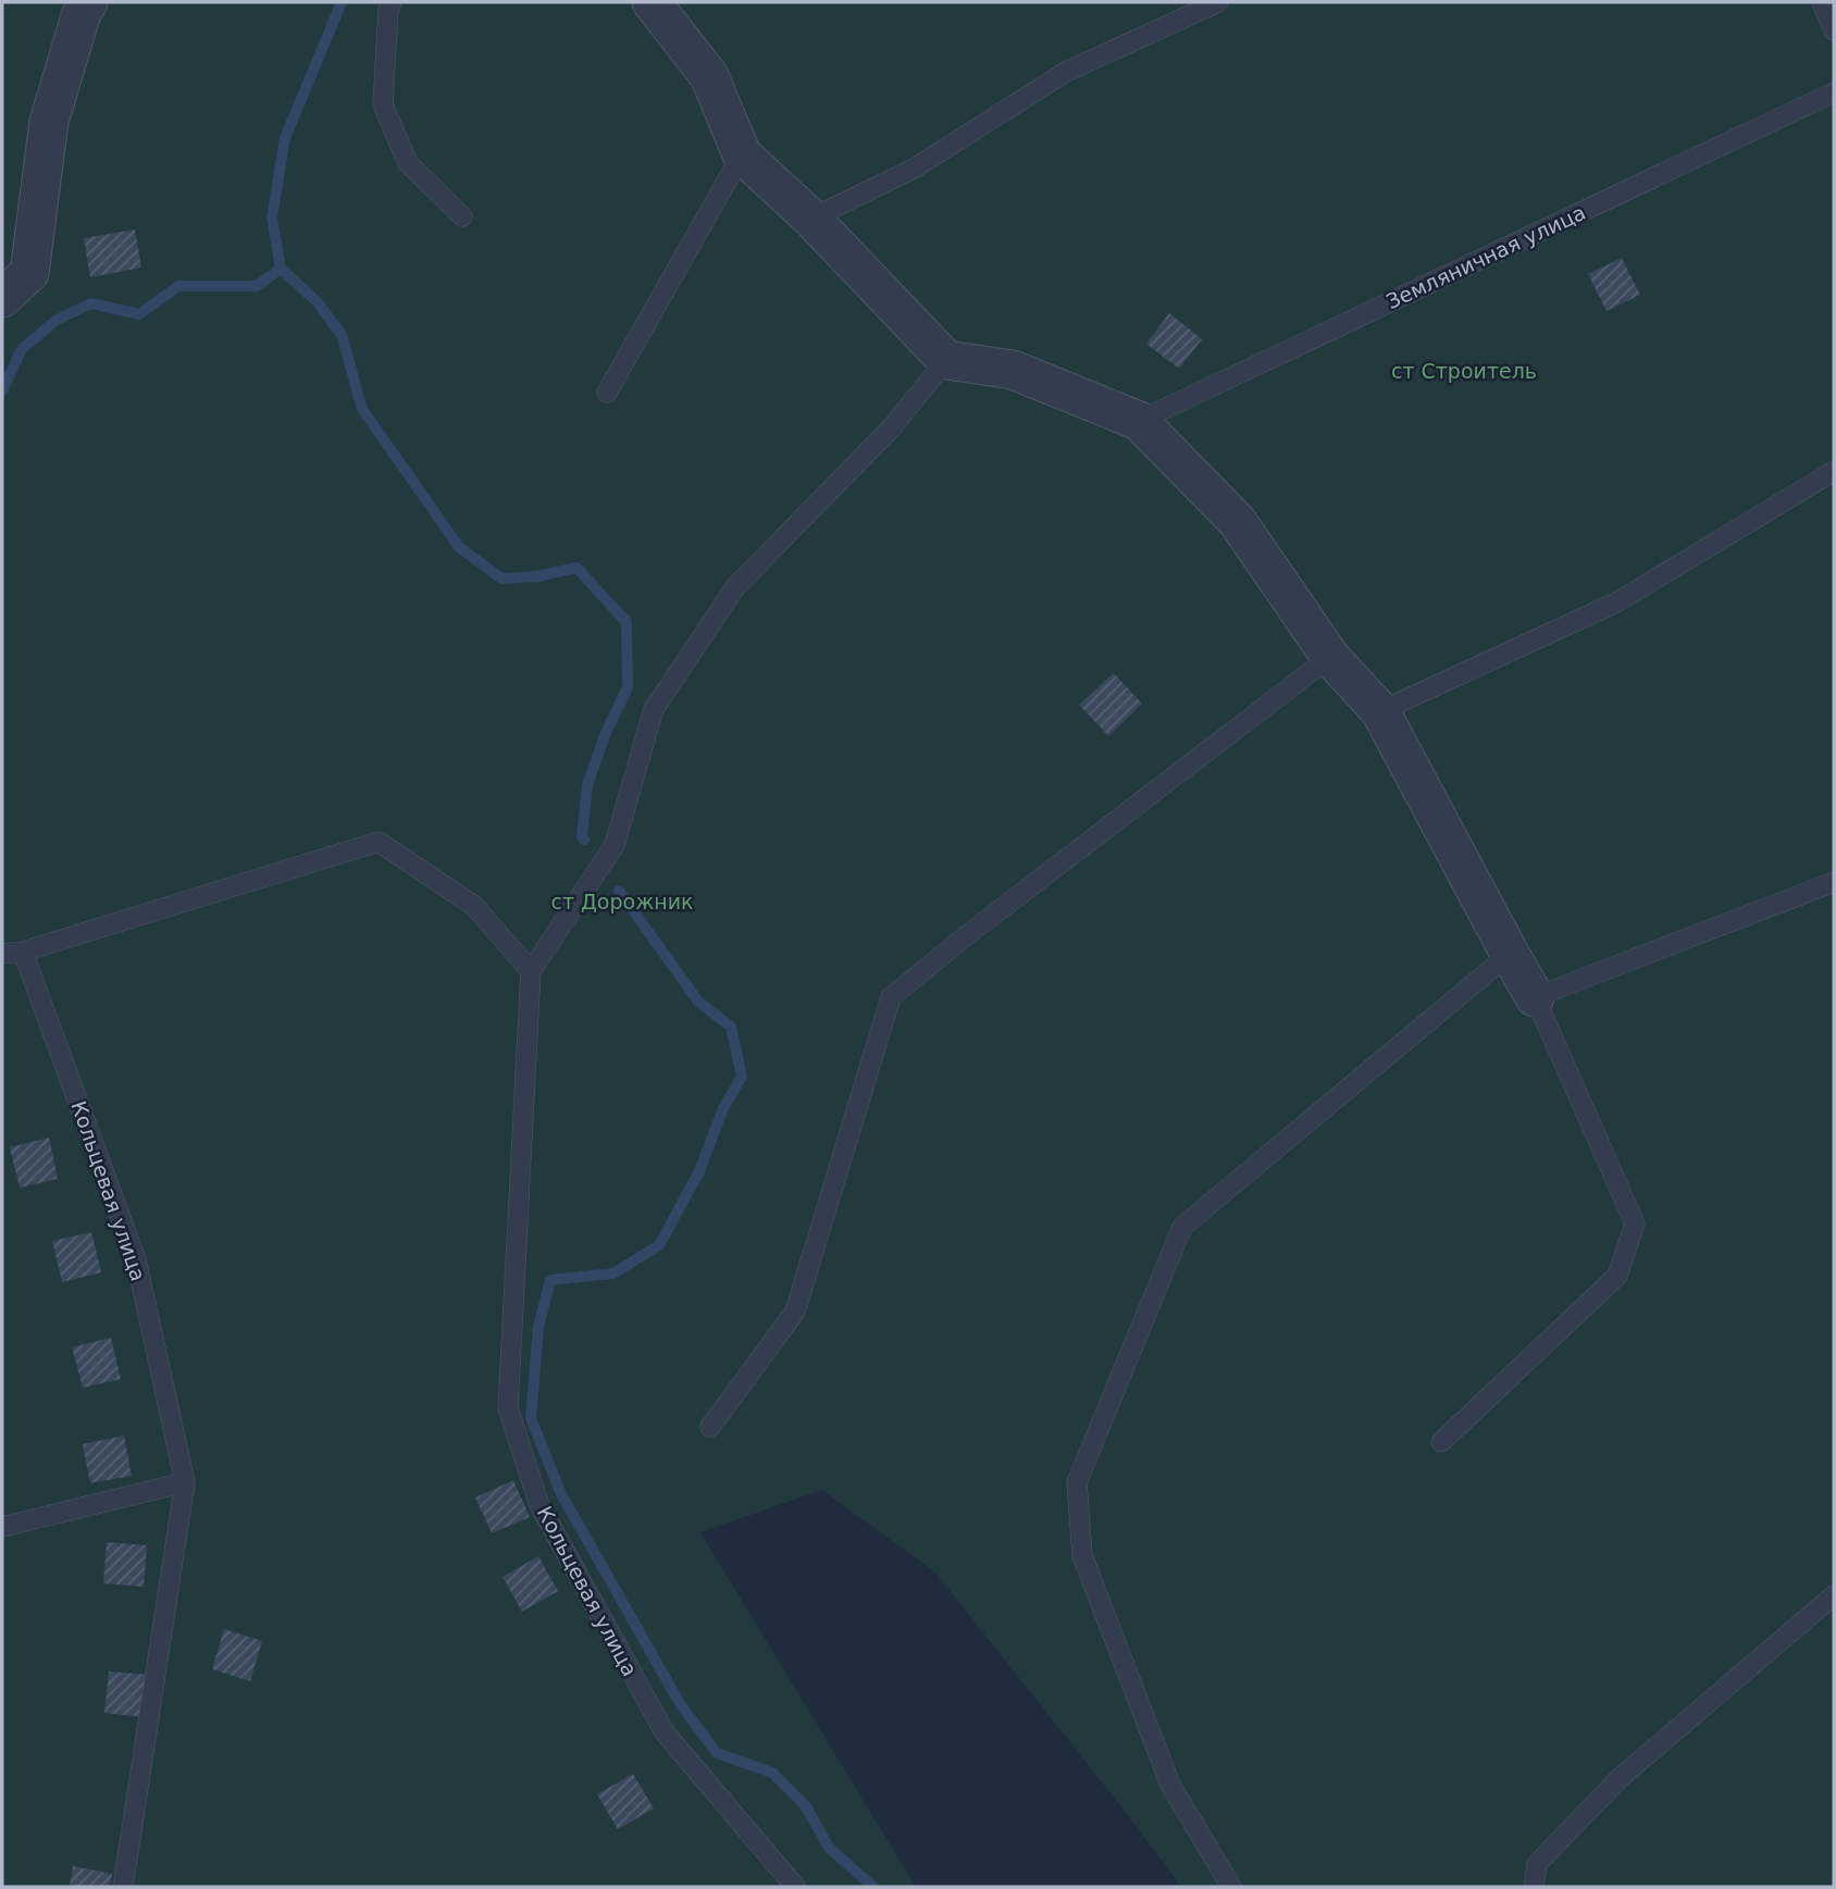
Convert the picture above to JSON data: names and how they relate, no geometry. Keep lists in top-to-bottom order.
{
  "streets": {
    "lane": ["Земляничная улица", "Кольцевая улица"]
  },
  "parks": ["ст Строитель", "ст Дорожник"]
}
